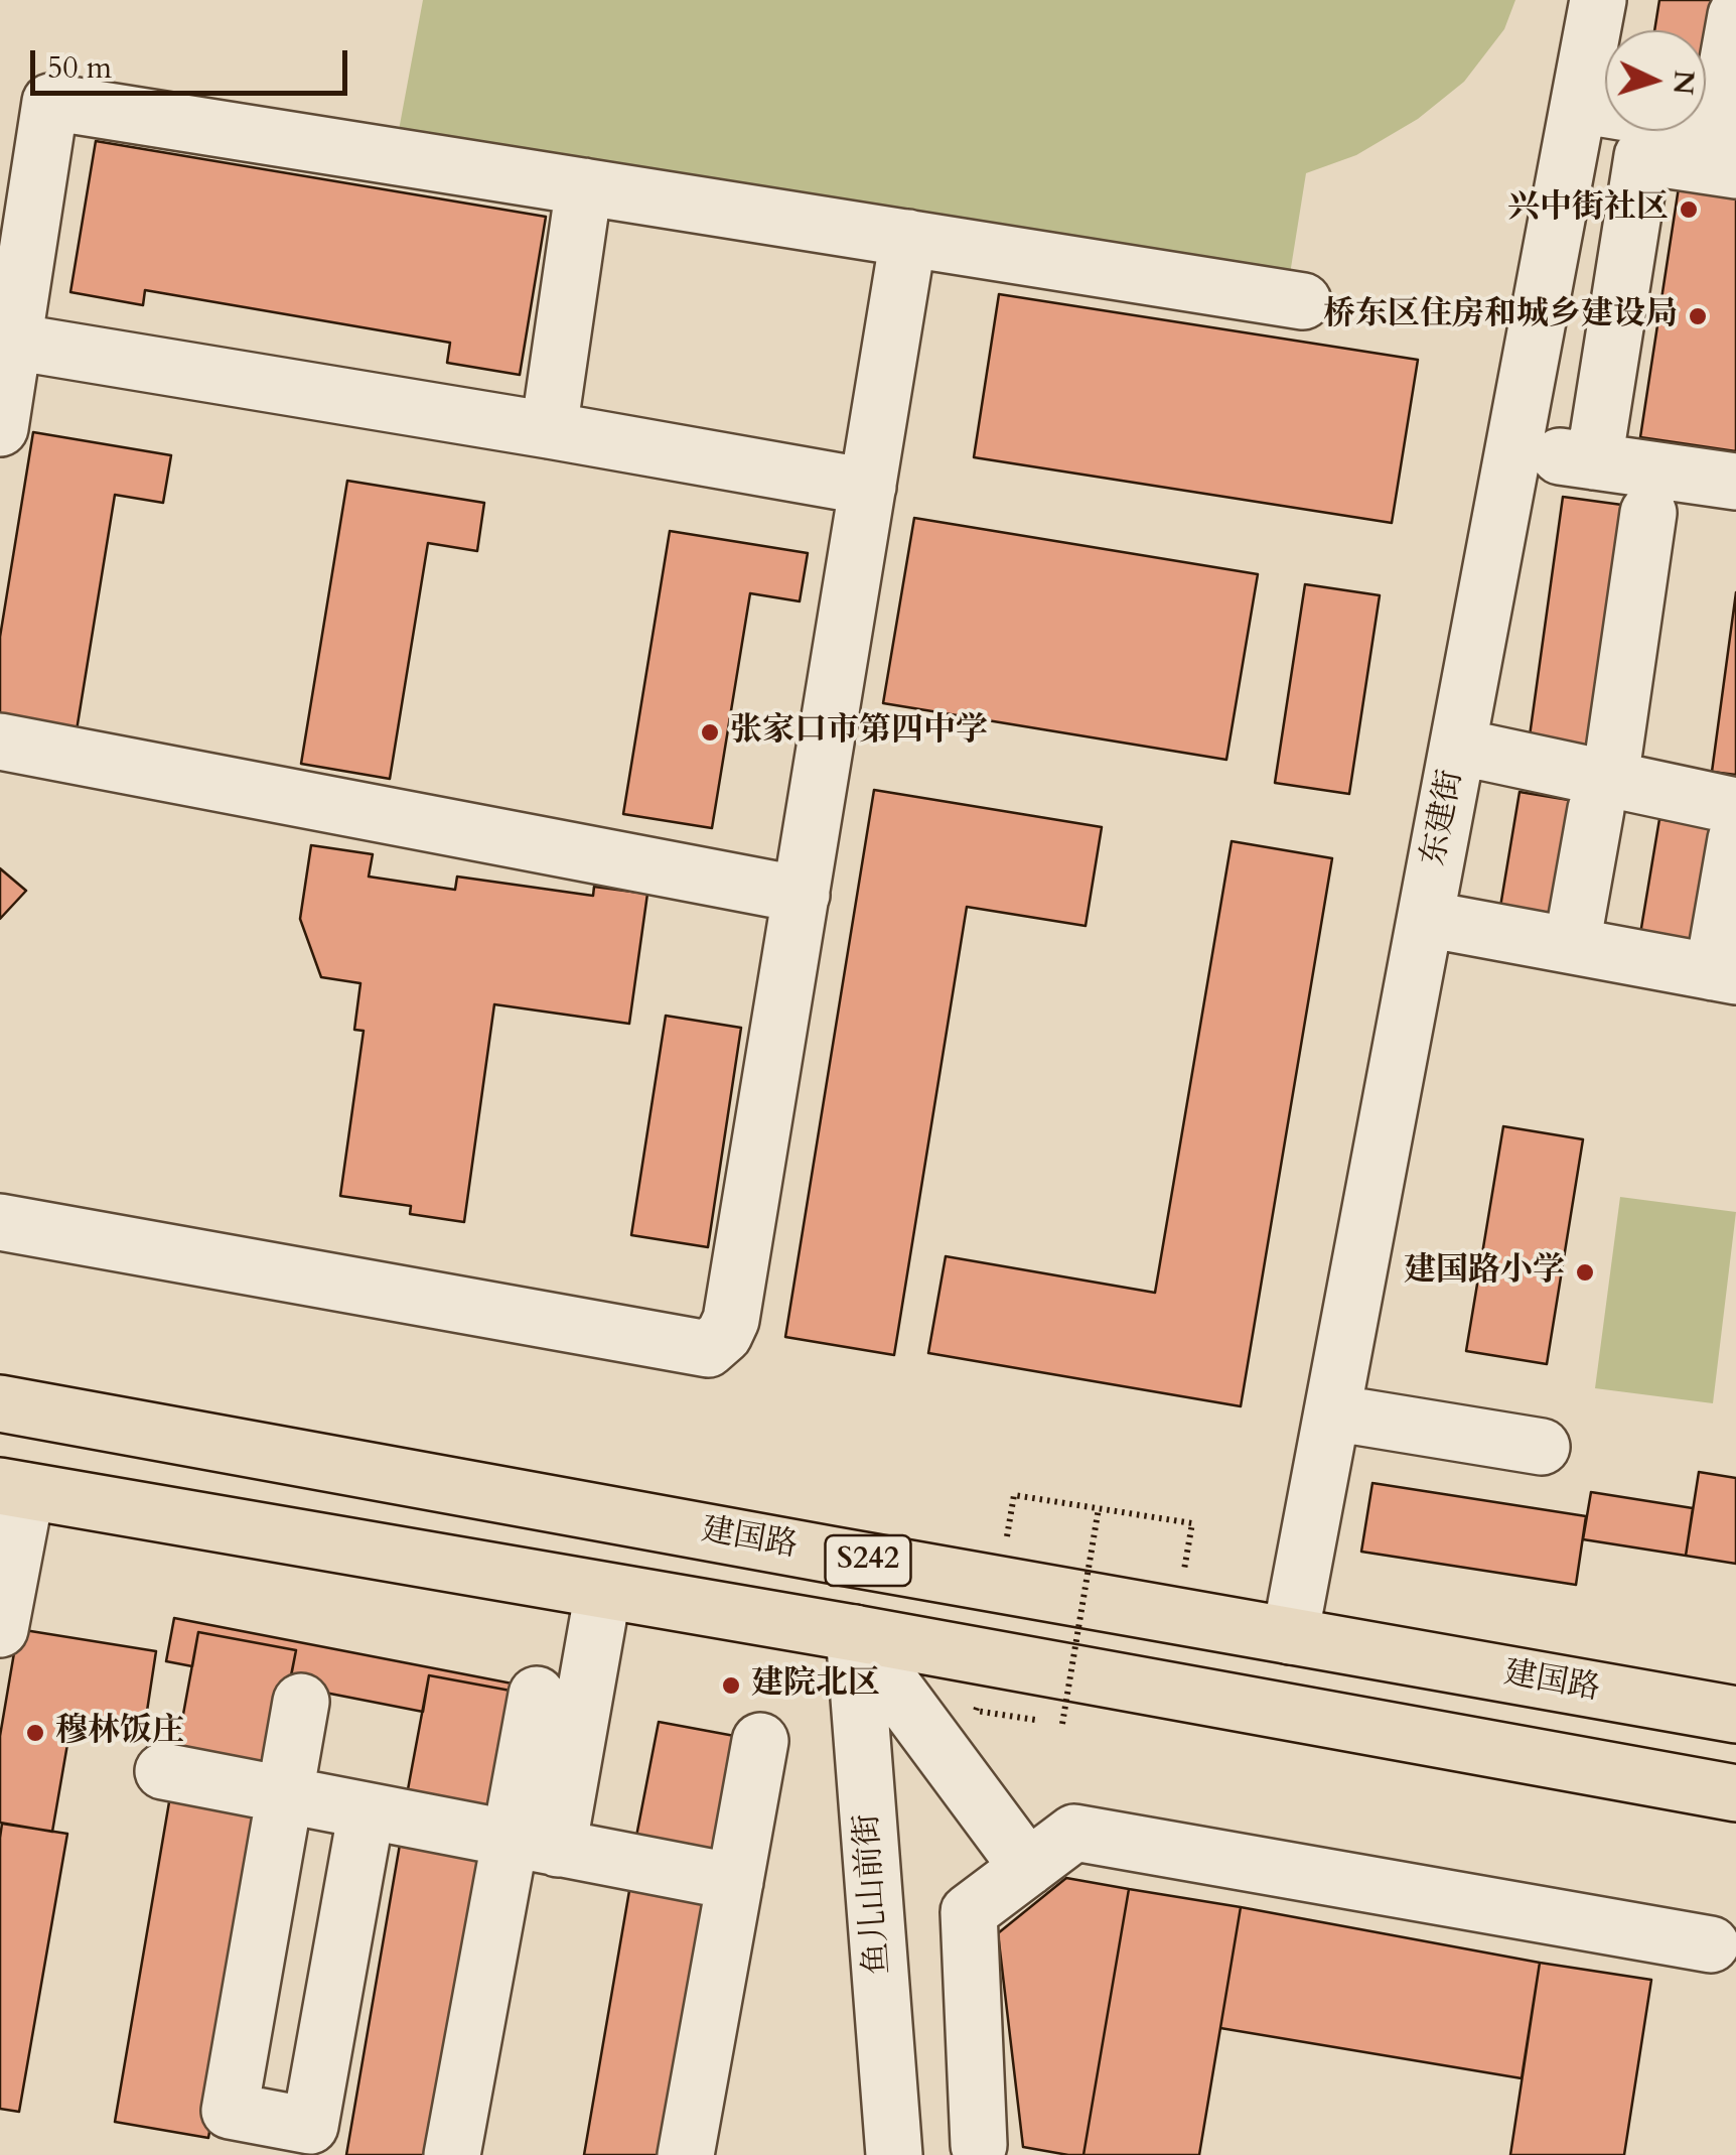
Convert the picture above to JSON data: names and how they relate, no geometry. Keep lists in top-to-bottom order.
{
  "streets": {
    "main road": ["建国路", "S242"],
    "street": ["东建街", "鱼儿山前街"]
  },
  "crossings": [
    ["东建街", "建国路"],
    ["S242", "鱼儿山前街"]
  ],
  "places": [
    "兴中街社区",
    "桥东区住房和城乡建设局",
    "张家口市第四中学",
    "建国路小学",
    "建院北区",
    "穆林饭庄"
  ],
  "scale_bar": "50 m",
  "north": "right"
}
